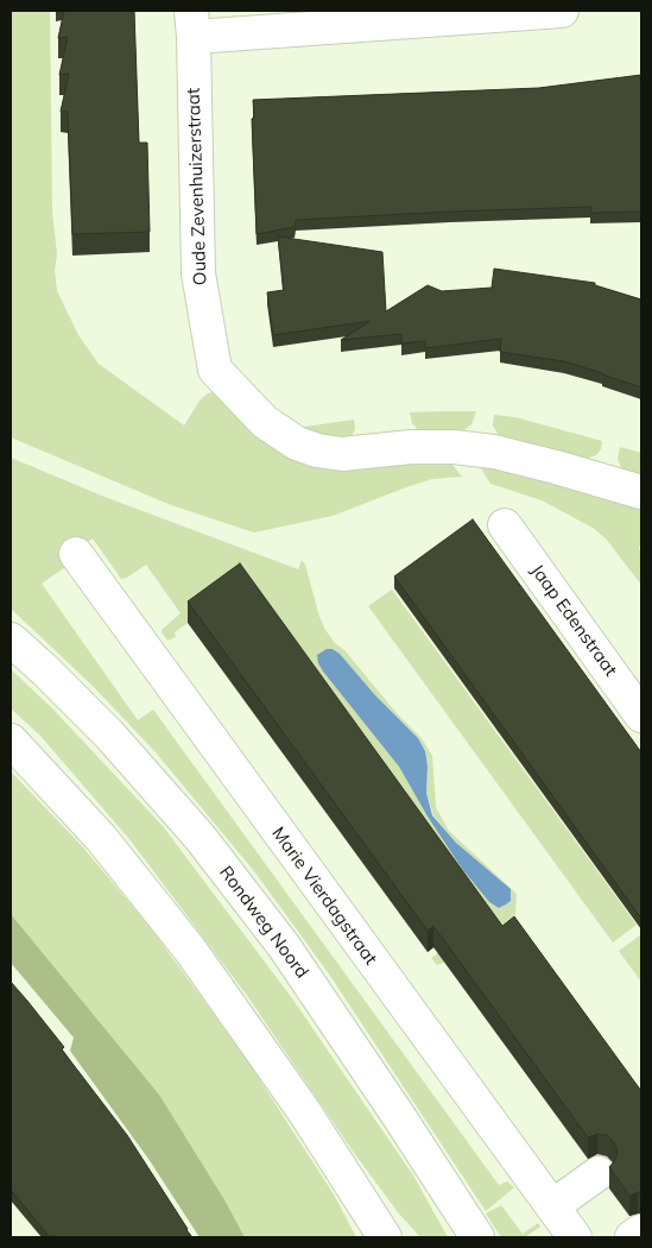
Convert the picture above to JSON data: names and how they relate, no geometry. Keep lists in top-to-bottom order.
{
  "streets": {
    "street": [
      "Oude Zevenhuizerstraat",
      "Jaap Edenstraat",
      "Marie Vierdagstraat",
      "Rondweg Noord"
    ]
  }
}
